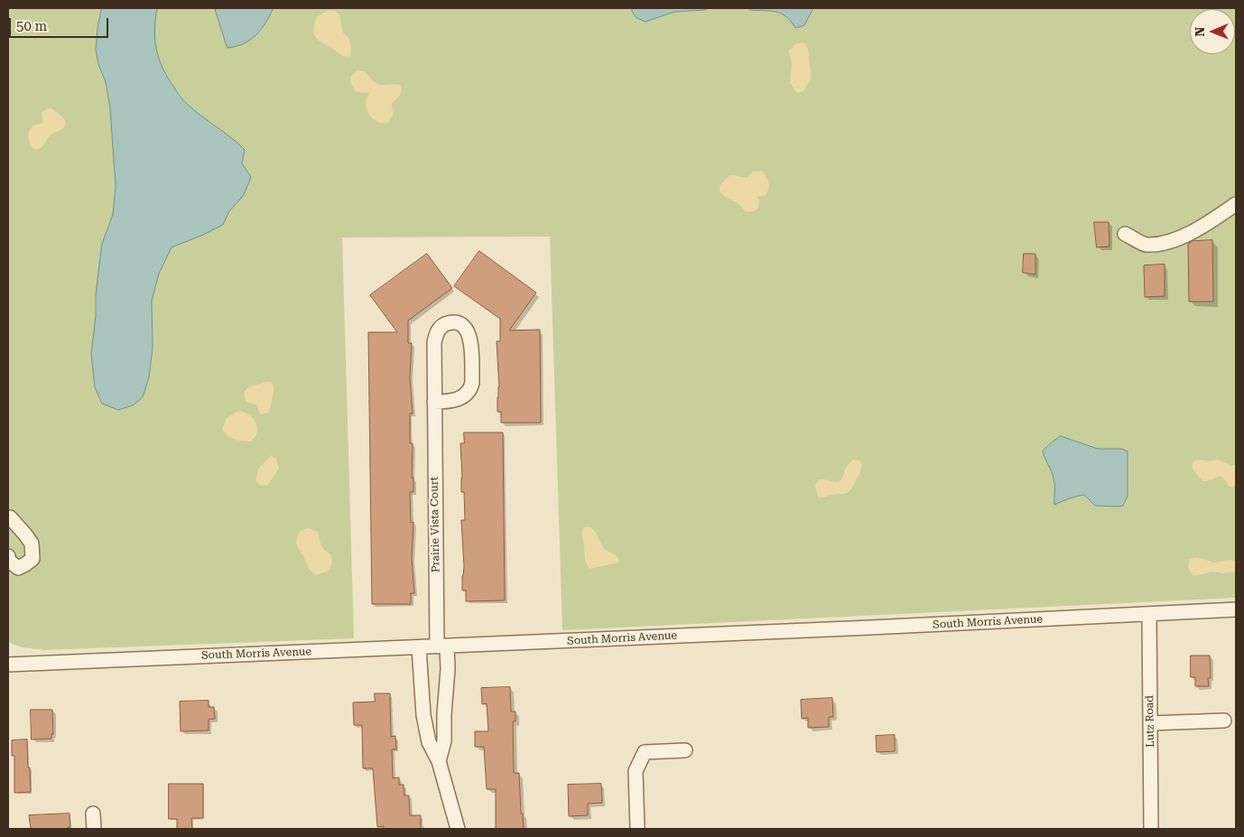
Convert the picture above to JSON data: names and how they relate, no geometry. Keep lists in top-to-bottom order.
{
  "streets": {
    "street": ["Prairie Vista Court", "South Morris Avenue", "Lutz Road"]
  },
  "crossings": [
    ["Prairie Vista Court", "South Morris Avenue"],
    ["South Morris Avenue", "Lutz Road"]
  ],
  "scale_bar": "50 m",
  "north": "left"
}
